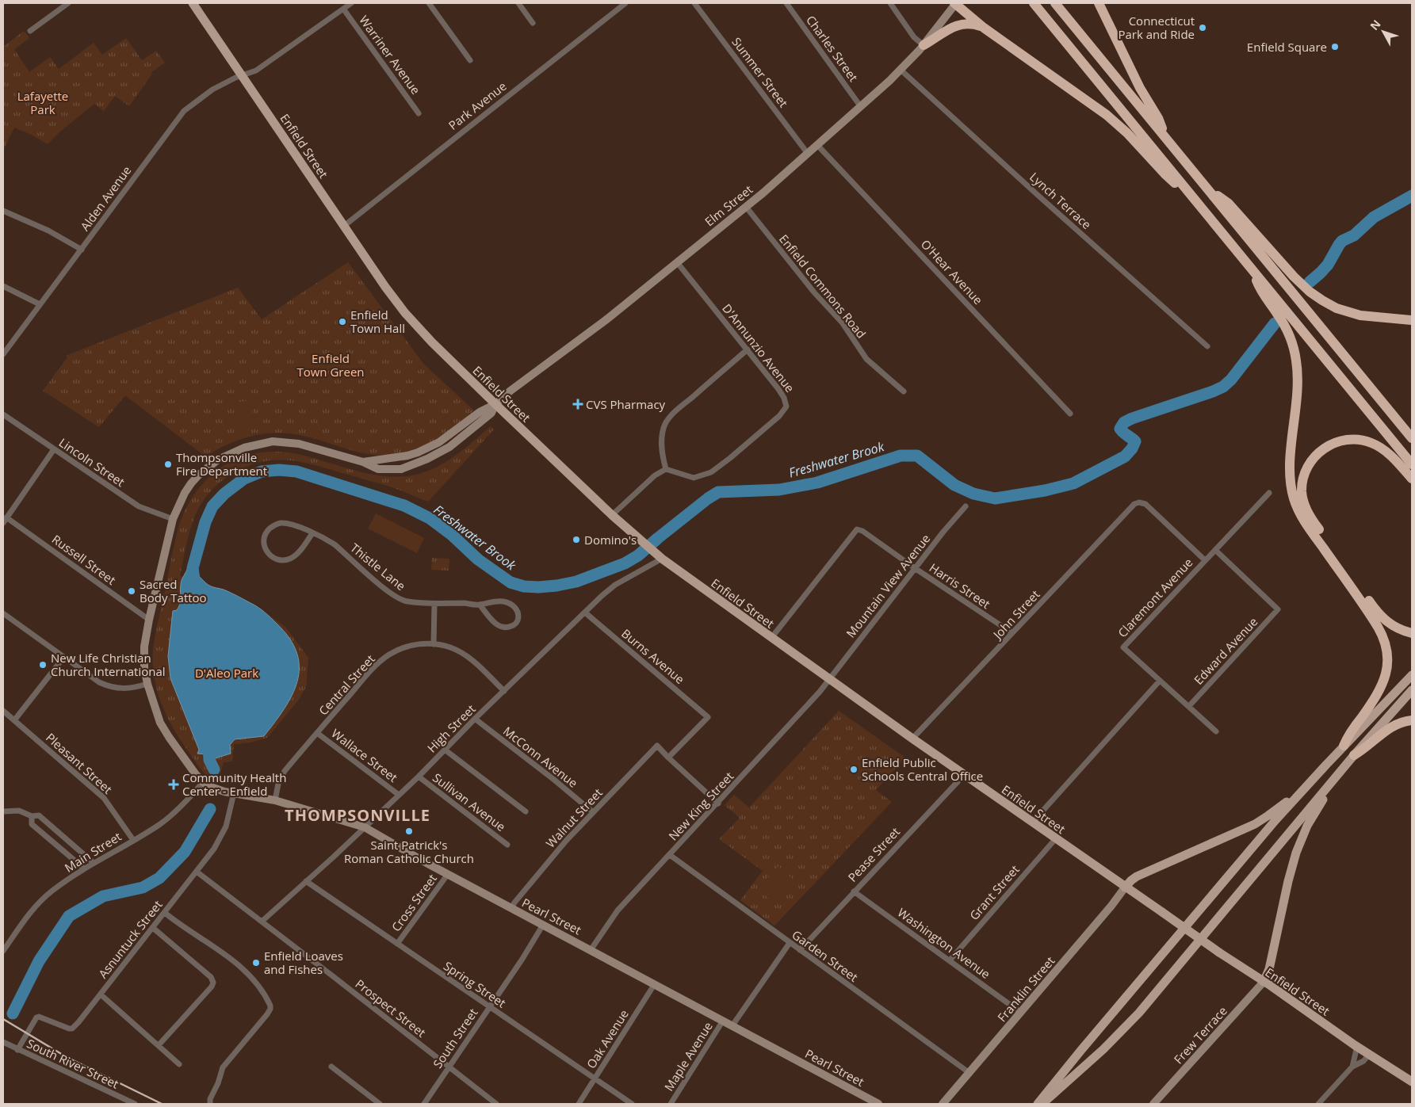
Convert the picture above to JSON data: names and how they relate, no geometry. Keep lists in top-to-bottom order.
{
  "streets": {
    "main road": ["Enfield Street"],
    "street": [
      "Charles Street",
      "Warriner Avenue",
      "Summer Street",
      "Park Avenue",
      "Alden Avenue",
      "Lynch Terrace",
      "Elm Street",
      "O'Hear Avenue",
      "Enfield Commons Road",
      "D'Annunzio Avenue",
      "Lincoln Street",
      "Russell Street",
      "Thistle Lane",
      "Mountain View Avenue",
      "Harris Street",
      "Claremont Avenue",
      "John Street",
      "Edward Avenue",
      "Burns Avenue",
      "Central Street",
      "High Street",
      "Wallace Street",
      "McConn Avenue",
      "Pleasant Street",
      "Sullivan Avenue",
      "New King Street",
      "Walnut Street",
      "Main Street",
      "Pease Street",
      "Grant Street",
      "Cross Street",
      "Pearl Street",
      "Asnuntuck Street",
      "Washington Avenue",
      "Garden Street",
      "Spring Street",
      "Franklin Street",
      "Prospect Street",
      "Frew Terrace",
      "South Street",
      "Oak Avenue",
      "Maple Avenue",
      "South River Street"
    ]
  },
  "crossings": [
    ["Charles Street", "Elm Street"],
    ["Warriner Avenue", "Alden Avenue"],
    ["Summer Street", "Elm Street"],
    ["Park Avenue", "Enfield Street"],
    ["Enfield Street", "Alden Avenue"],
    ["Enfield Street", "Elm Street"],
    ["Enfield Street", "Mountain View Avenue"],
    ["Enfield Street", "Harris Street"],
    ["Enfield Street", "John Street"],
    ["Enfield Street", "High Street"],
    ["Enfield Street", "New King Street"],
    ["Enfield Street", "Pease Street"],
    ["Enfield Street", "Grant Street"],
    ["Enfield Street", "Franklin Street"],
    ["Enfield Street", "Frew Terrace"],
    ["Lynch Terrace", "Elm Street"],
    ["Elm Street", "O'Hear Avenue"],
    ["Elm Street", "Enfield Commons Road"],
    ["Elm Street", "D'Annunzio Avenue"],
    ["Mountain View Avenue", "Harris Street"],
    ["Mountain View Avenue", "New King Street"],
    ["Harris Street", "John Street"],
    ["Claremont Avenue", "John Street"],
    ["Claremont Avenue", "Edward Avenue"],
    ["Burns Avenue", "High Street"],
    ["Burns Avenue", "Walnut Street"],
    ["Central Street", "High Street"],
    ["Central Street", "Wallace Street"],
    ["Central Street", "Pearl Street"],
    ["High Street", "Wallace Street"],
    ["High Street", "McConn Avenue"],
    ["High Street", "Sullivan Avenue"],
    ["High Street", "Pearl Street"],
    ["High Street", "Spring Street"],
    ["High Street", "Prospect Street"],
    ["McConn Avenue", "Walnut Street"],
    ["Pleasant Street", "Main Street"],
    ["New King Street", "Pearl Street"],
    ["New King Street", "Garden Street"],
    ["Walnut Street", "Pearl Street"],
    ["Main Street", "Pearl Street"],
    ["Pease Street", "Washington Avenue"],
    ["Pease Street", "Garden Street"],
    ["Grant Street", "Washington Avenue"],
    ["Cross Street", "Pearl Street"],
    ["Cross Street", "Spring Street"],
    ["Pearl Street", "Asnuntuck Street"],
    ["Pearl Street", "South Street"],
    ["Pearl Street", "Oak Avenue"],
    ["Pearl Street", "Maple Avenue"],
    ["Asnuntuck Street", "Prospect Street"],
    ["Asnuntuck Street", "South River Street"],
    ["Washington Avenue", "Franklin Street"],
    ["Garden Street", "Franklin Street"],
    ["Spring Street", "South Street"],
    ["Spring Street", "Oak Avenue"],
    ["Prospect Street", "South Street"]
  ],
  "districts": ["THOMPSONVILLE"],
  "water": ["Freshwater Brook"],
  "parks": ["Lafayette Park", "Enfield Town Green", "D'Aleo Park"],
  "places": {
    "other": [
      "Connecticut Park and Ride",
      "Enfield Square",
      "Enfield Town Hall",
      "Thompsonville Fire Department",
      "Domino's",
      "Sacred Body Tattoo",
      "New Life Christian Church International",
      "Enfield Public Schools Central Office",
      "Saint Patrick's Roman Catholic Church",
      "Enfield Loaves and Fishes"
    ],
    "health": ["CVS Pharmacy", "Community Health Center - Enfield"]
  },
  "north": "top left"
}
